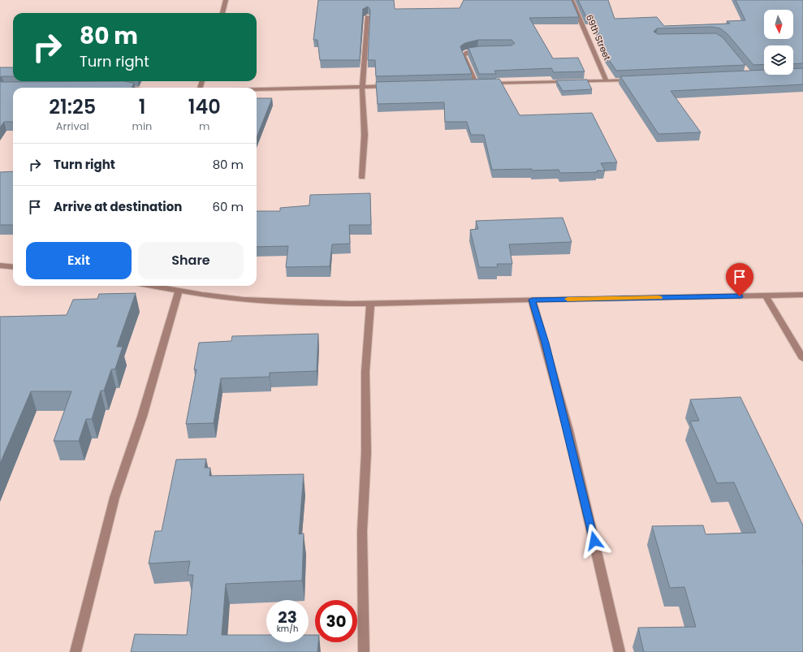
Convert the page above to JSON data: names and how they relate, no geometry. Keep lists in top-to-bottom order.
{
  "streets": {
    "street": ["69th Street"]
  },
  "north": "bottom",
  "page": {
    "turn": ["80 m", "Turn right"],
    "eta": [
      "21:25",
      "Arrival",
      "1",
      "min",
      "140",
      "m"
    ],
    "list": [
      {
        "name": "Turn right",
        "value": "80 m"
      },
      {
        "name": "Arrive at destination",
        "value": "60 m"
      }
    ],
    "buttons": ["Exit", "Share"],
    "speed": "23 km/h",
    "limit": "30"
  }
}
